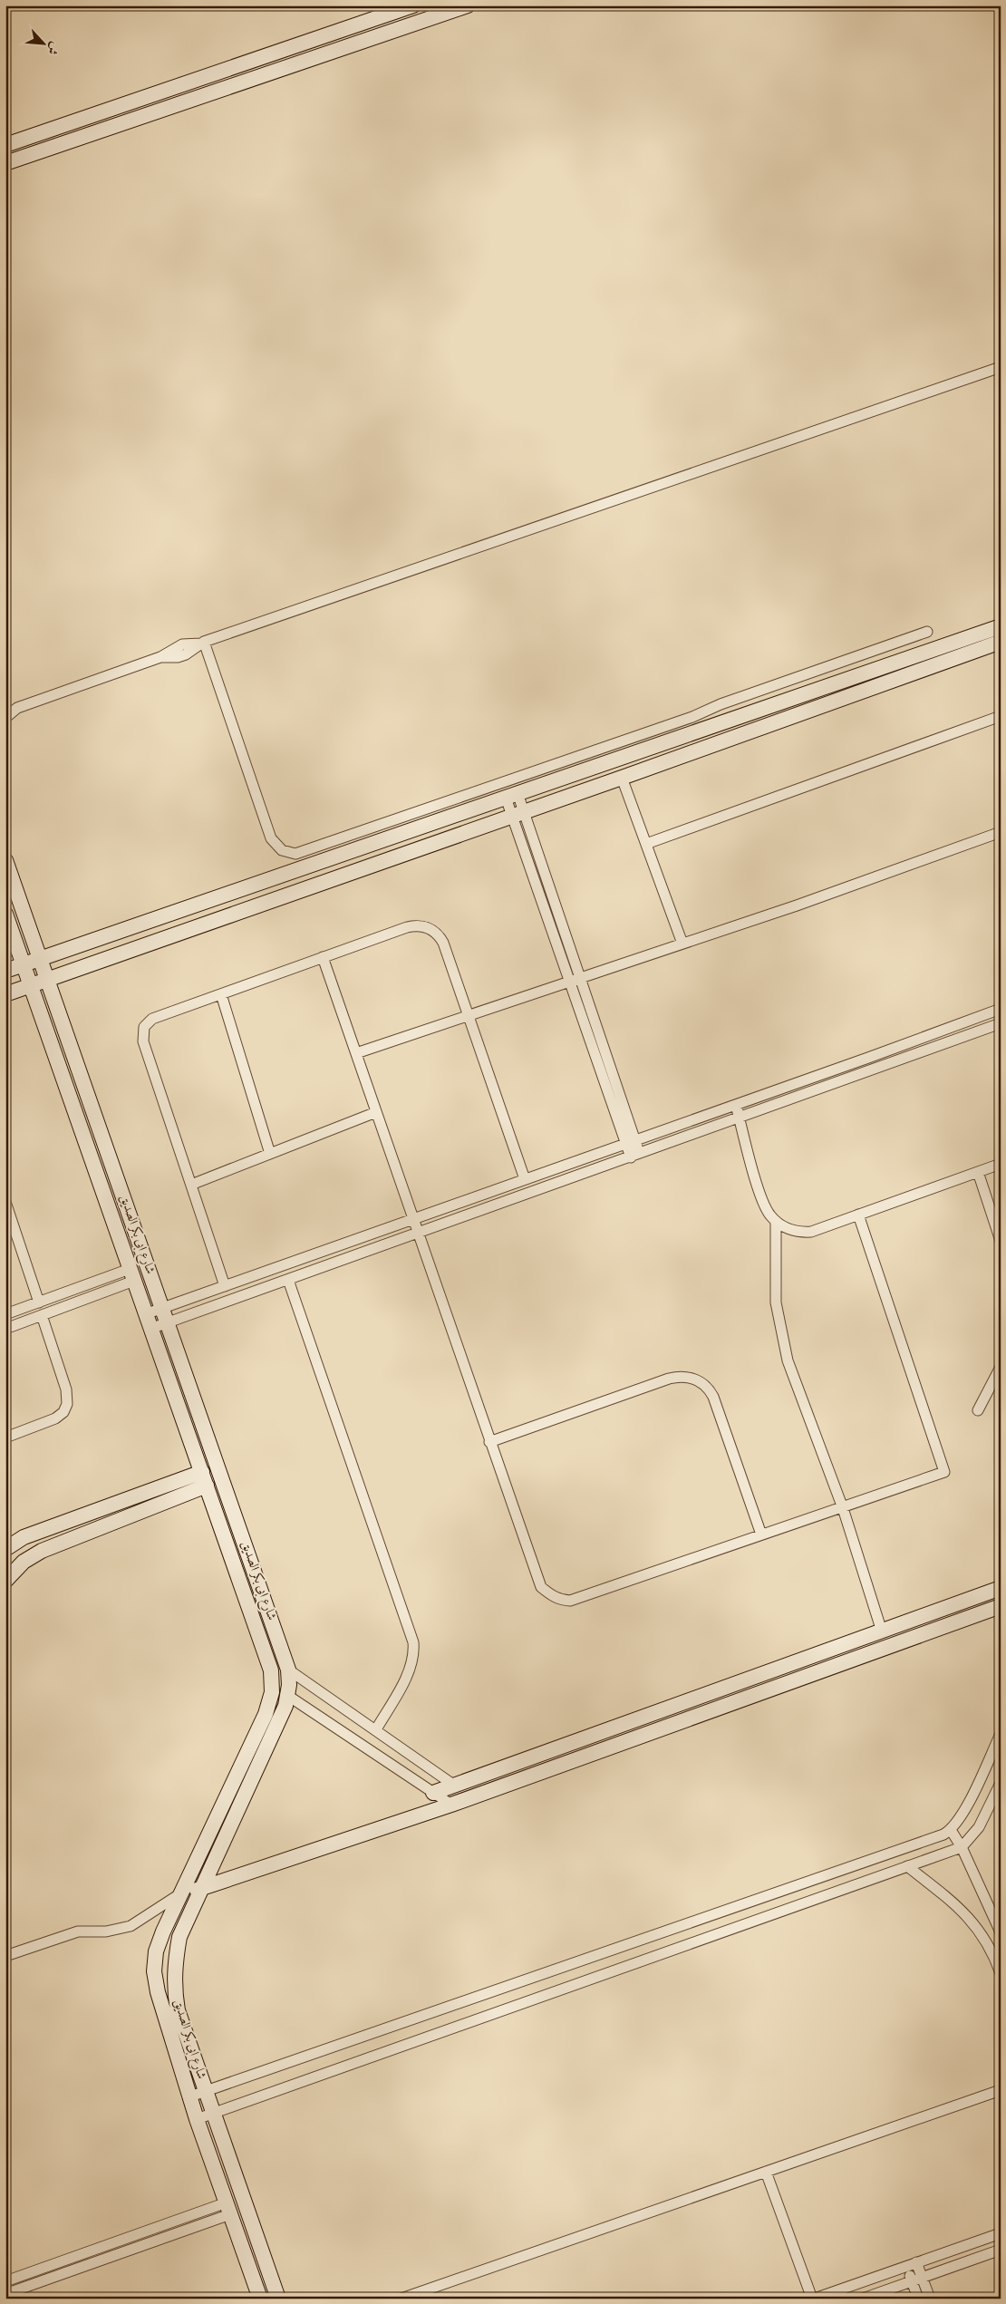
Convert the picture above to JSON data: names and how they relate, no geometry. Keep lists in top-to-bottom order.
{
  "streets": {
    "main road": ["شارع ابى بكر الصديق"]
  },
  "north": "bottom right"
}
